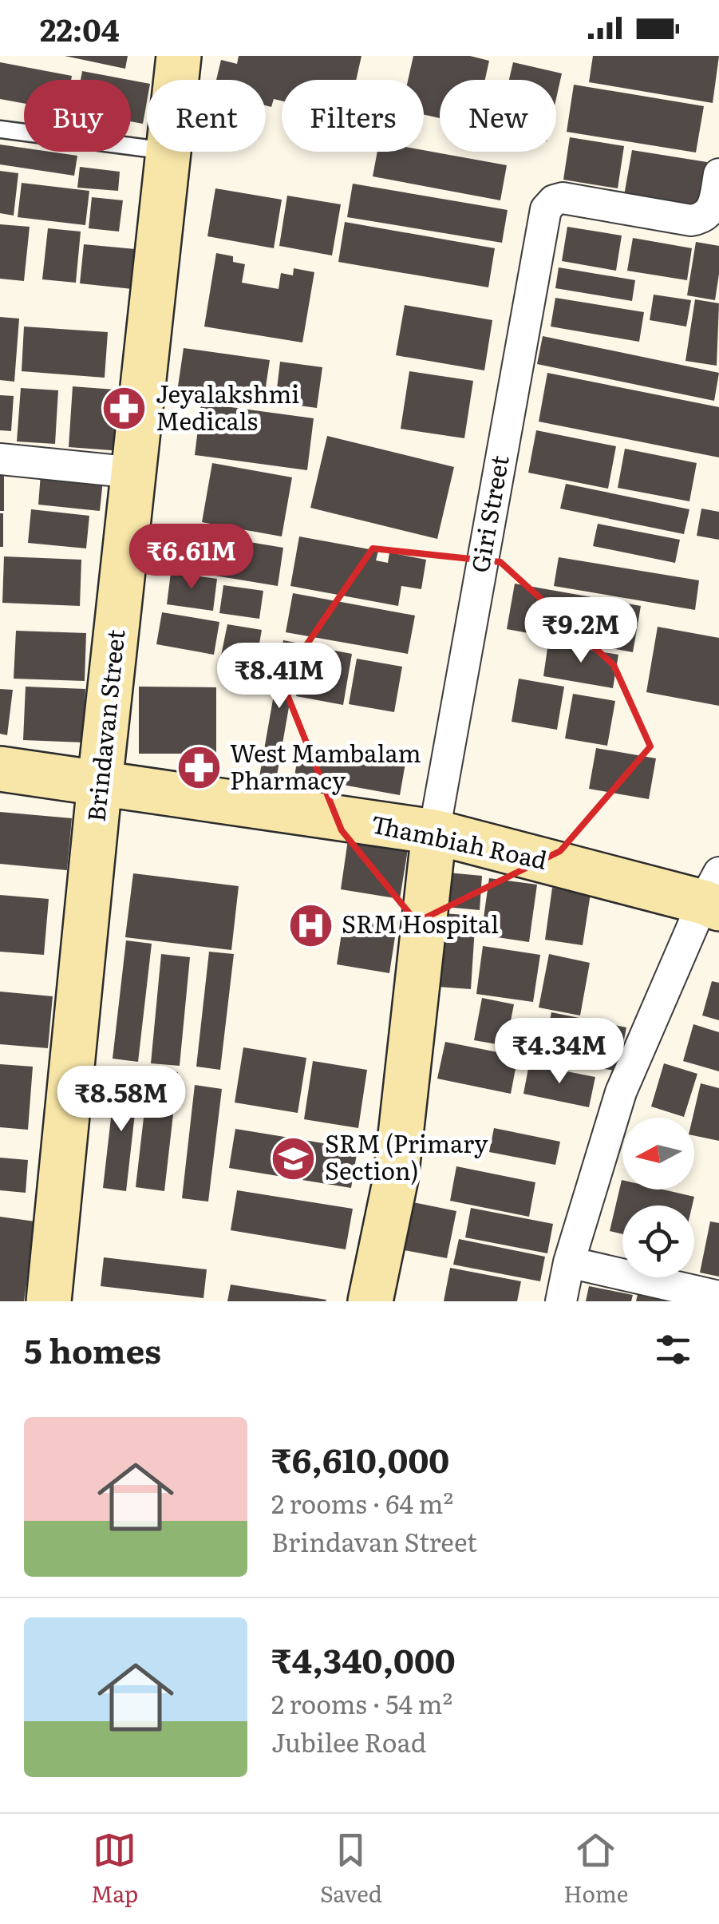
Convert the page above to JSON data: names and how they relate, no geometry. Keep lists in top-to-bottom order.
{
  "streets": {
    "main road": ["Brindavan Street", "Thambiah Road"],
    "street": ["Giri Street"]
  },
  "crossings": [
    ["Giri Street", "Thambiah Road"],
    ["Brindavan Street", "Thambiah Road"]
  ],
  "places": {
    "pharmacy": ["Jeyalakshmi Medicals", "West Mambalam Pharmacy"],
    "hospital": ["SRM Hospital"],
    "school or university": ["SRM (Primary Section)"]
  },
  "north": "left",
  "page": {
    "status": "22:04",
    "chip": [
      "Buy",
      "Rent",
      "Filters",
      "New"
    ],
    "price": [
      "₹6.61M",
      "₹9.2M",
      "₹8.41M",
      "₹4.34M",
      "₹8.58M"
    ],
    "heading": "5 homes",
    "list": [
      {
        "name": "₹6,610,000",
        "note": "2 rooms · 64 m² · Brindavan Street"
      },
      {
        "name": "₹4,340,000",
        "note": "2 rooms · 54 m² · Jubilee Road"
      }
    ],
    "tabs": ["Map", "Saved", "Home"]
  }
}
